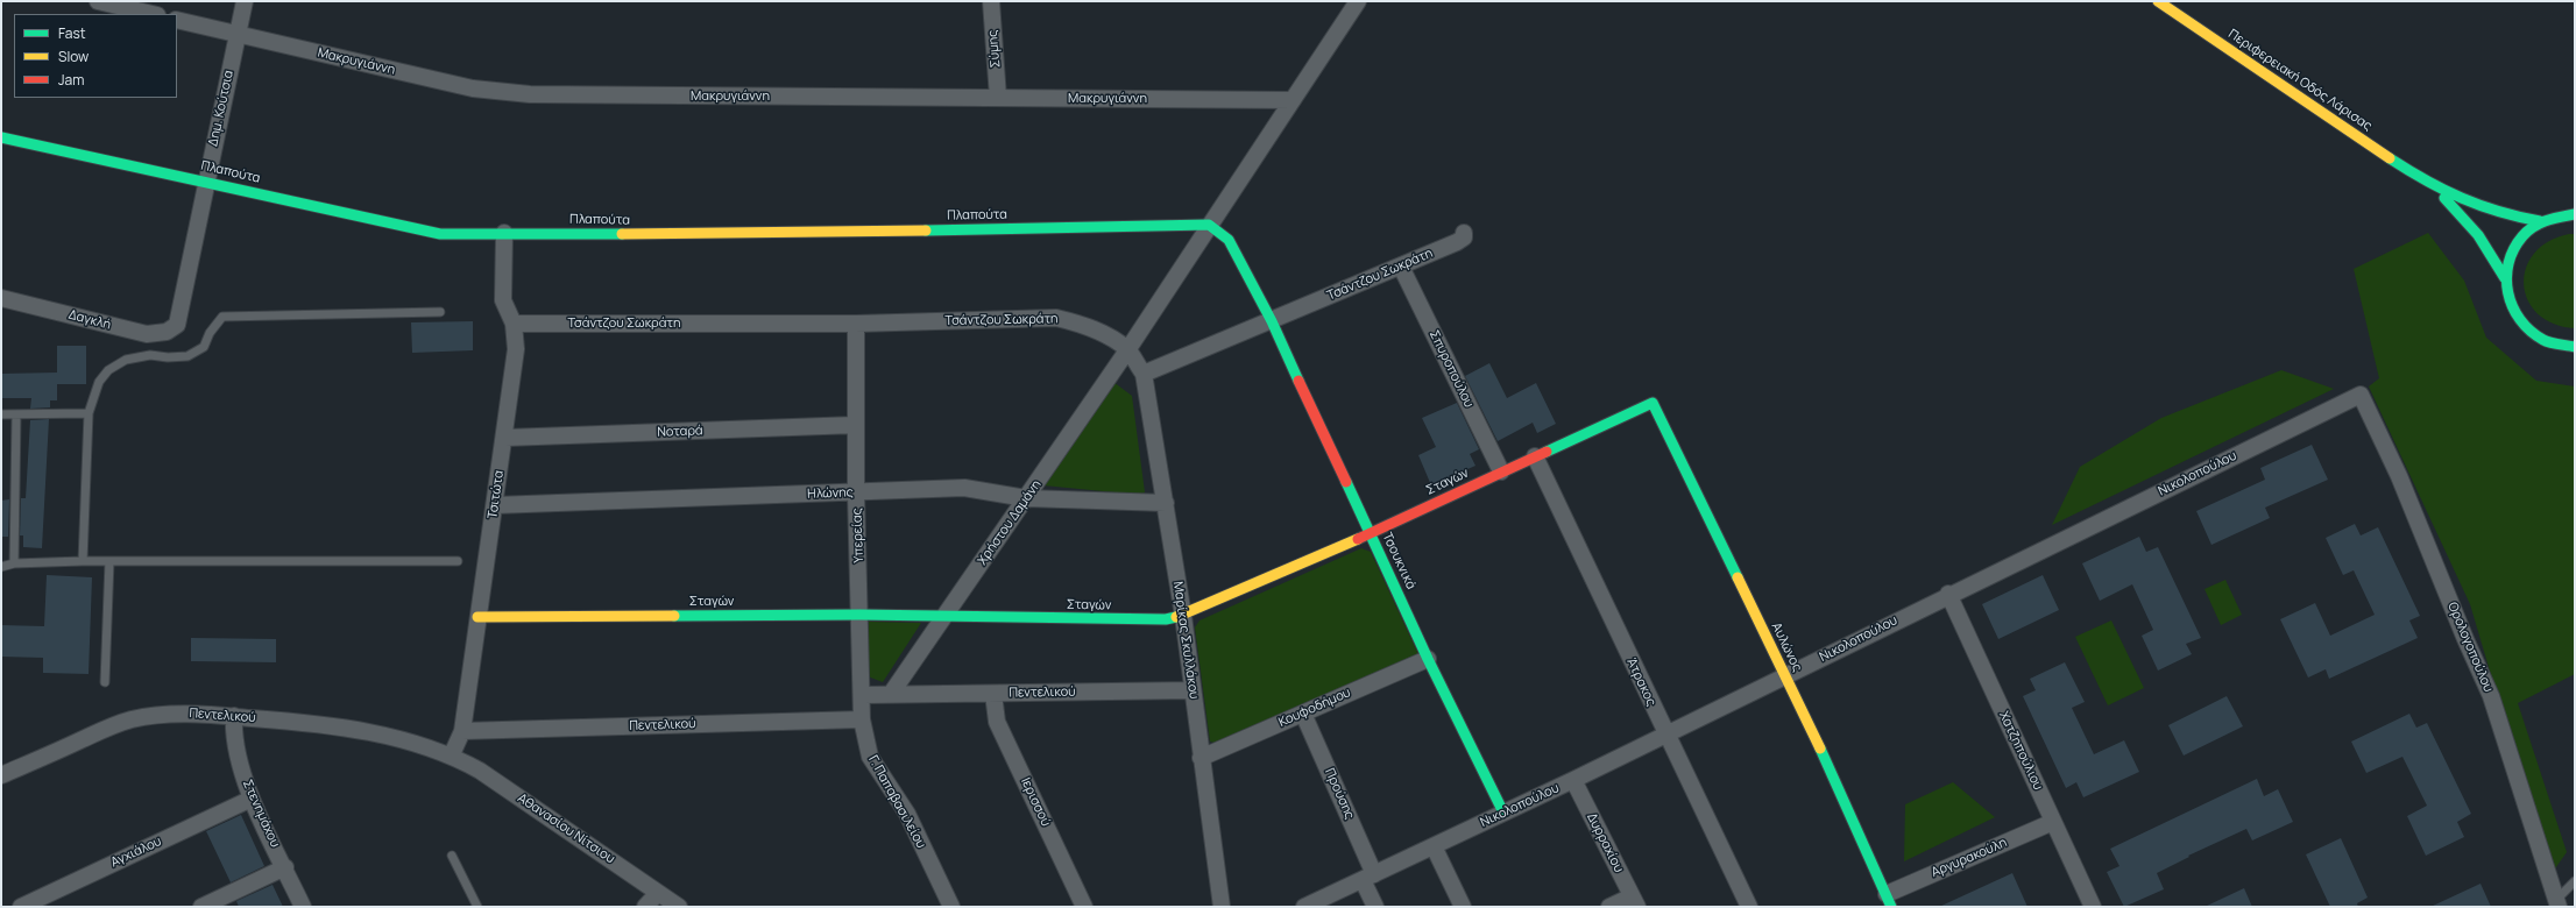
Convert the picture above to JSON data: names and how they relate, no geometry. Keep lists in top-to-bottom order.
{
  "streets": {
    "main road": [
      "Περιφερειακή Οδός Λάρισας",
      "Πλαπούτα",
      "Σταγών",
      "Τσουκνικά",
      "Αυλώνος"
    ],
    "street": [
      "Σύμης",
      "Μακρυγιάννη",
      "Δημ. Κούτσια",
      "Τσάντζου Σωκράτη",
      "Δαγκλή",
      "Σπυροπούλου",
      "Νοταρά",
      "Νικολοπούλου",
      "Ηλώνης",
      "Τσιτώτα",
      "Χρήστου Δαμάνη",
      "Υπερείας",
      "Μαρίκας Σκυλλάκου",
      "Ορολογοπούλου",
      "Άτρακος",
      "Πεντελικού",
      "Κουφοδήμου",
      "Χατζηπούλιου",
      "Προύσης",
      "Γ. Παπαβασιλείου",
      "Ιερισσού",
      "Στενημάχου",
      "Αθανασίου Νίτσιου",
      "Δυρραχίου",
      "Αγχιάλου",
      "Αργυρακούλη"
    ]
  },
  "crossings": [
    ["Σύμης", "Μακρυγιάννη"],
    ["Μακρυγιάννη", "Δημ. Κούτσια"],
    ["Μακρυγιάννη", "Χρήστου Δαμάνη"],
    ["Δημ. Κούτσια", "Πλαπούτα"],
    ["Δημ. Κούτσια", "Δαγκλή"],
    ["Πλαπούτα", "Τσιτώτα"],
    ["Πλαπούτα", "Χρήστου Δαμάνη"],
    ["Πλαπούτα", "Τσουκνικά"],
    ["Τσάντζου Σωκράτη", "Σπυροπούλου"],
    ["Τσάντζου Σωκράτη", "Τσιτώτα"],
    ["Τσάντζου Σωκράτη", "Χρήστου Δαμάνη"],
    ["Τσάντζου Σωκράτη", "Υπερείας"],
    ["Τσάντζου Σωκράτη", "Τσουκνικά"],
    ["Τσάντζου Σωκράτη", "Μαρίκας Σκυλλάκου"],
    ["Σπυροπούλου", "Σταγών"],
    ["Νοταρά", "Τσιτώτα"],
    ["Νοταρά", "Υπερείας"],
    ["Νικολοπούλου", "Τσουκνικά"],
    ["Νικολοπούλου", "Αυλώνος"],
    ["Νικολοπούλου", "Ορολογοπούλου"],
    ["Νικολοπούλου", "Άτρακος"],
    ["Νικολοπούλου", "Χατζηπούλιου"],
    ["Νικολοπούλου", "Προύσης"],
    ["Νικολοπούλου", "Δυρραχίου"],
    ["Σταγών", "Τσιτώτα"],
    ["Σταγών", "Χρήστου Δαμάνη"],
    ["Σταγών", "Υπερείας"],
    ["Σταγών", "Τσουκνικά"],
    ["Σταγών", "Μαρίκας Σκυλλάκου"],
    ["Σταγών", "Αυλώνος"],
    ["Σταγών", "Άτρακος"],
    ["Ηλώνης", "Τσιτώτα"],
    ["Ηλώνης", "Χρήστου Δαμάνη"],
    ["Ηλώνης", "Υπερείας"],
    ["Ηλώνης", "Μαρίκας Σκυλλάκου"],
    ["Τσιτώτα", "Πεντελικού"],
    ["Τσιτώτα", "Αθανασίου Νίτσιου"],
    ["Χρήστου Δαμάνη", "Τσουκνικά"],
    ["Χρήστου Δαμάνη", "Πεντελικού"],
    ["Υπερείας", "Πεντελικού"],
    ["Υπερείας", "Γ. Παπαβασιλείου"],
    ["Τσουκνικά", "Κουφοδήμου"],
    ["Μαρίκας Σκυλλάκου", "Πεντελικού"],
    ["Μαρίκας Σκυλλάκου", "Κουφοδήμου"],
    ["Αυλώνος", "Αργυρακούλη"],
    ["Πεντελικού", "Γ. Παπαβασιλείου"],
    ["Πεντελικού", "Ιερισσού"],
    ["Πεντελικού", "Στενημάχου"],
    ["Πεντελικού", "Αθανασίου Νίτσιου"],
    ["Κουφοδήμου", "Προύσης"],
    ["Χατζηπούλιου", "Αργυρακούλη"],
    ["Στενημάχου", "Αγχιάλου"]
  ],
  "legend": ["Fast", "Slow", "Jam"]
}
